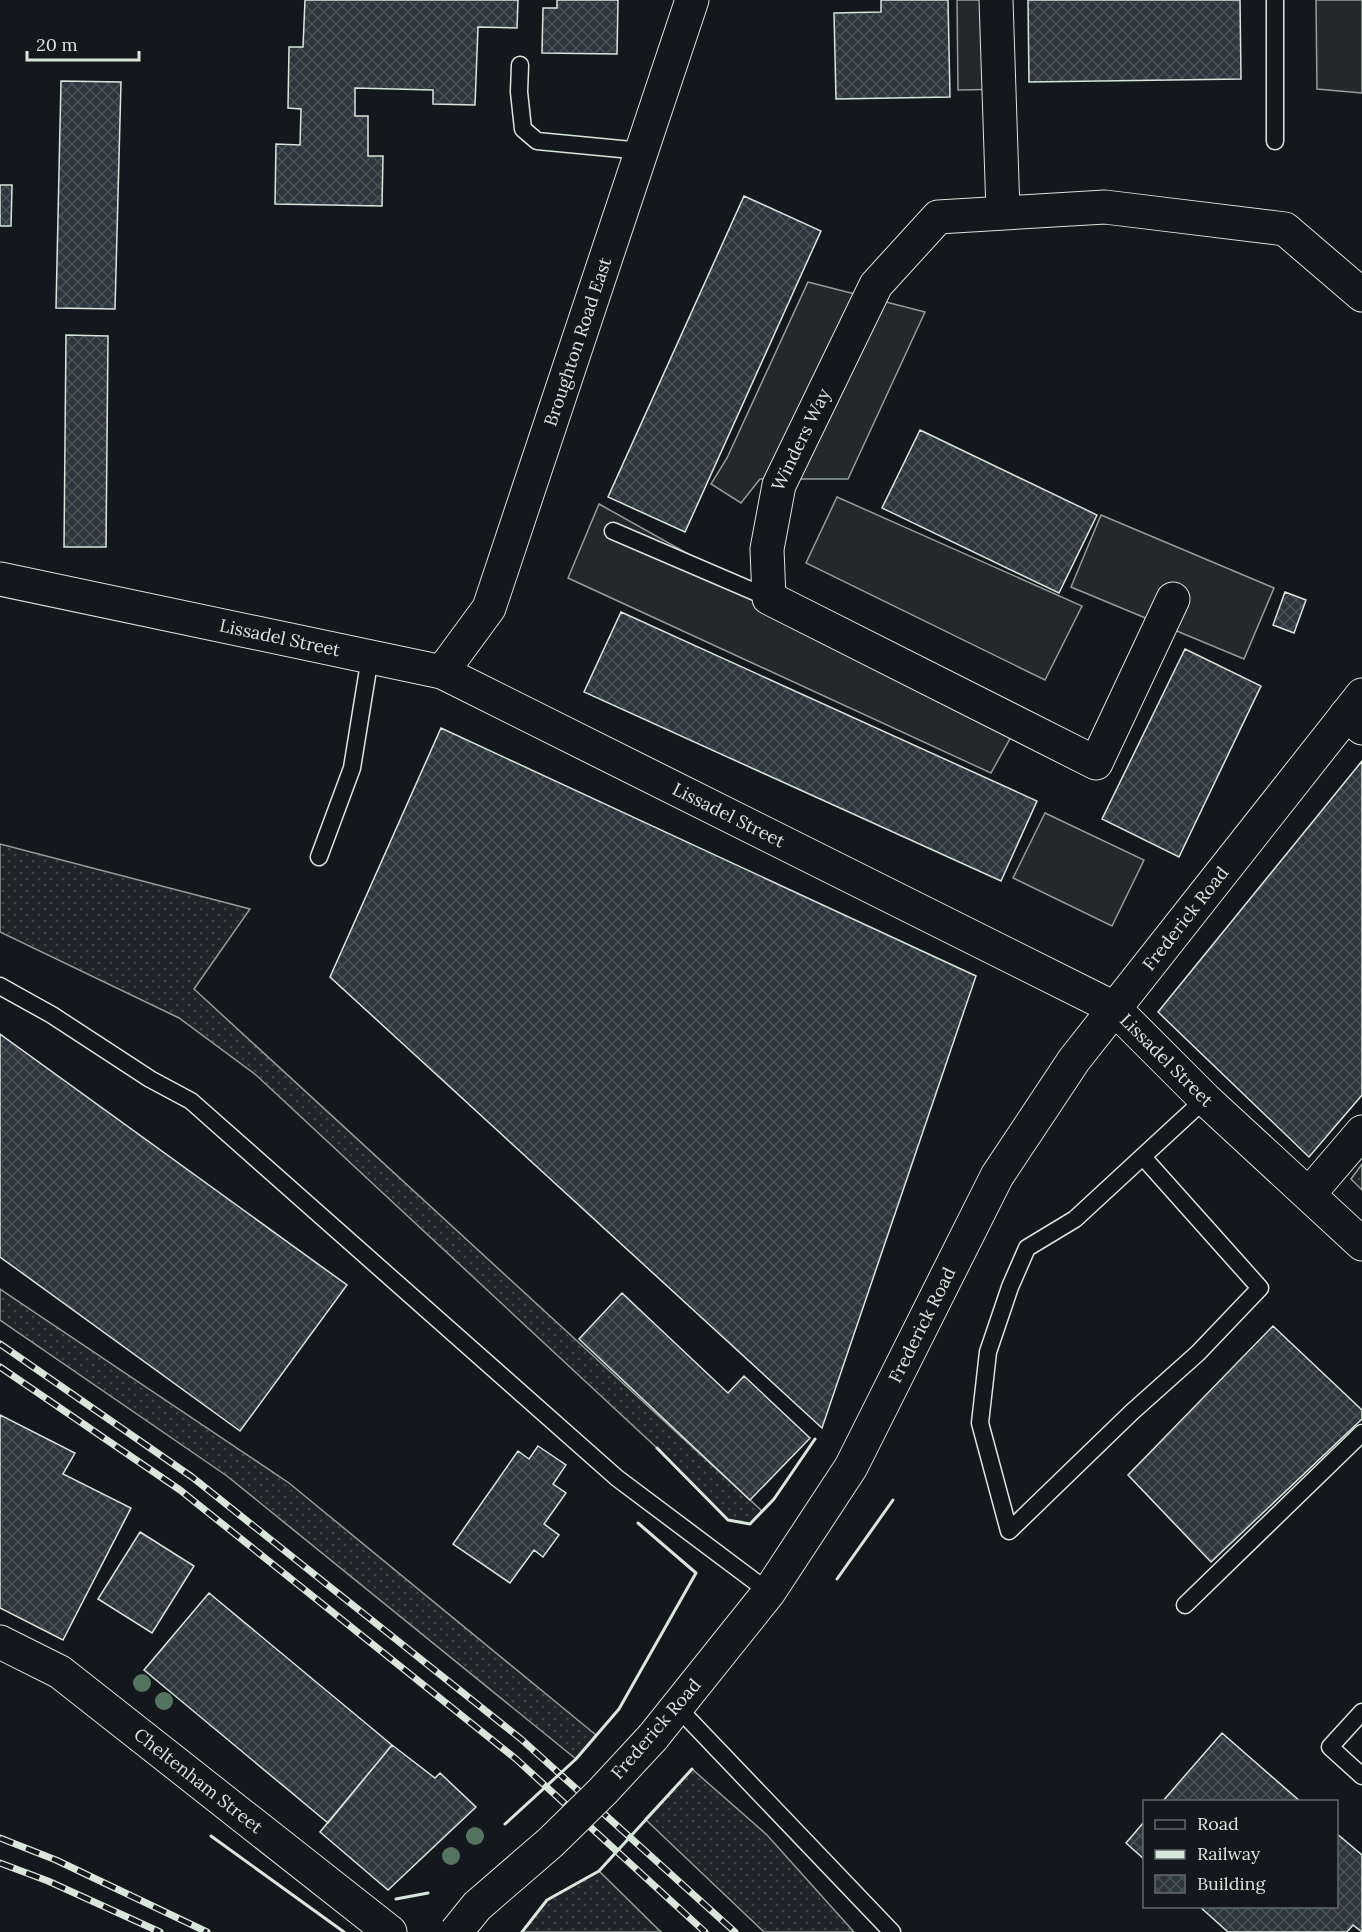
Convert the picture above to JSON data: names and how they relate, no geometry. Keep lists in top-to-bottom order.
{
  "streets": {
    "street": [
      "Broughton Road East",
      "Winders Way",
      "Lissadel Street",
      "Frederick Road",
      "Cheltenham Street"
    ]
  },
  "crossings": [
    ["Broughton Road East", "Lissadel Street"],
    ["Lissadel Street", "Frederick Road"]
  ],
  "legend": ["Road", "Railway", "Building"],
  "scale_bar": "20 m"
}
